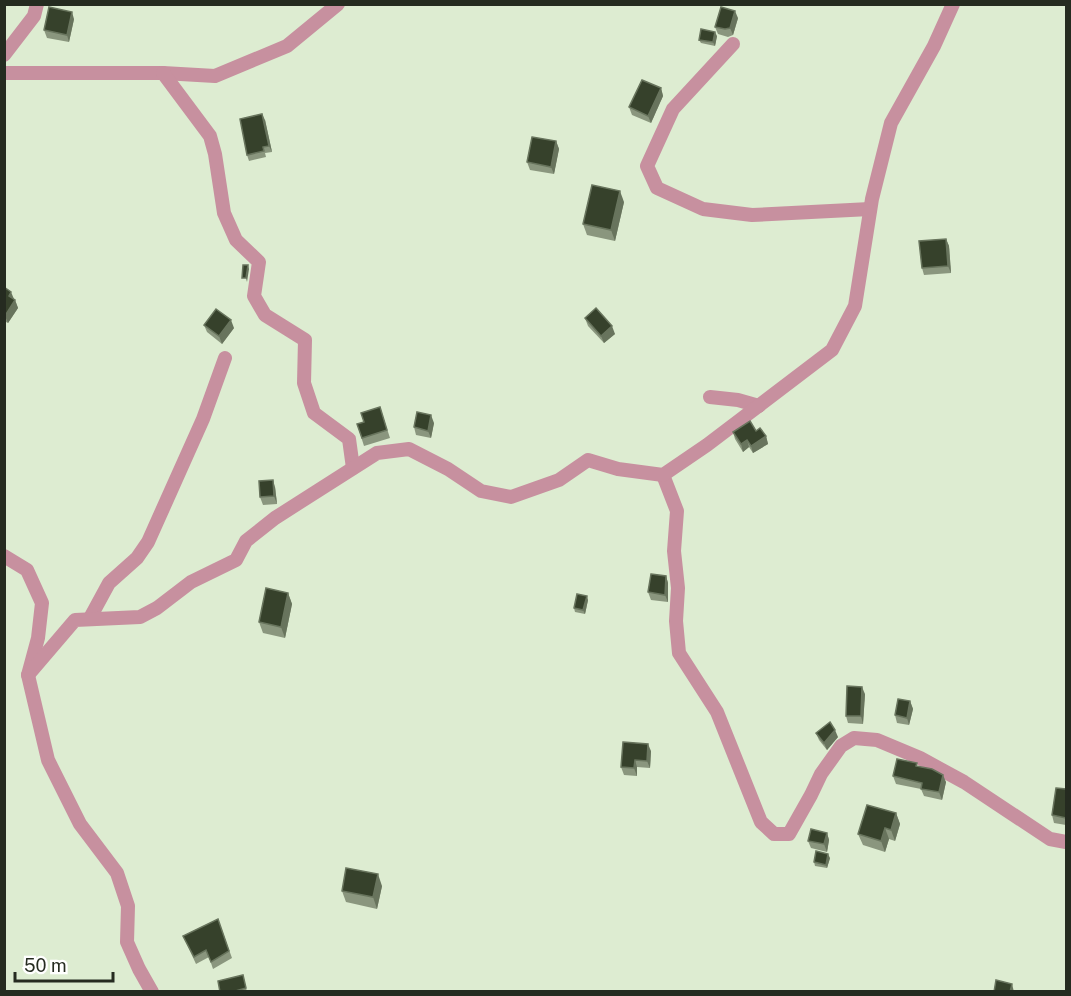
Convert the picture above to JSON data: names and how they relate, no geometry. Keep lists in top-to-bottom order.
{
  "scale_bar": "50 m"
}
